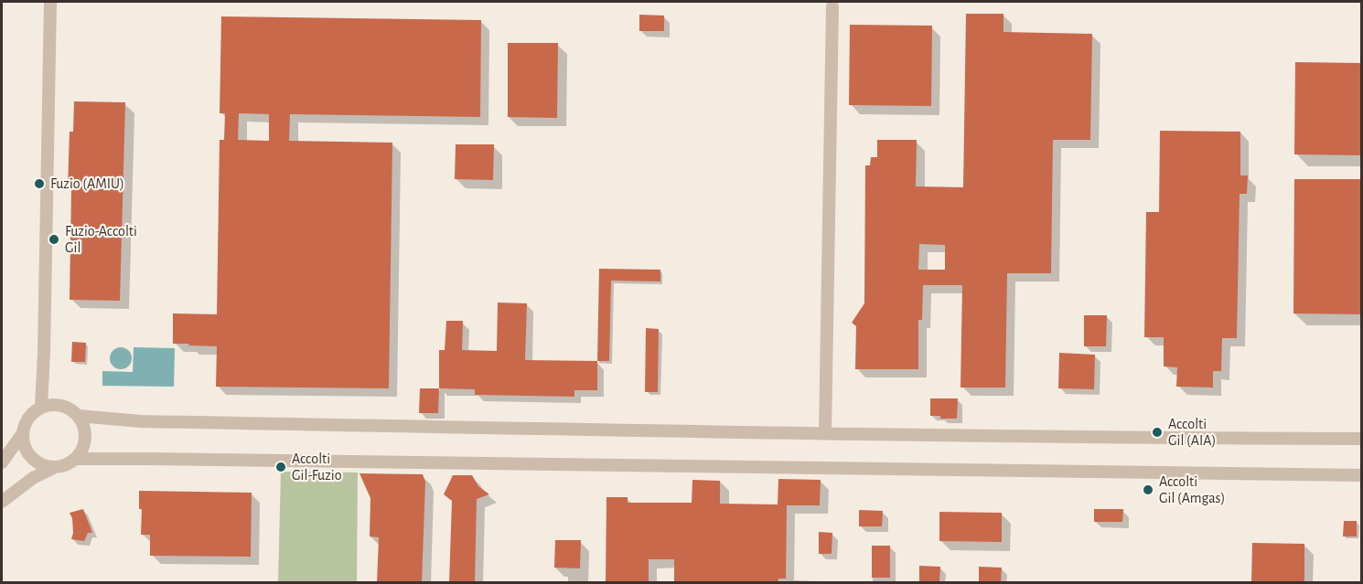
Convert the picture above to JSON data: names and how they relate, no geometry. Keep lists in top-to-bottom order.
{
  "places": [
    "Fuzio (AMIU)",
    "Fuzio-Accolti Gil",
    "Accolti Gil (AIA)",
    "Accolti Gil-Fuzio",
    "Accolti Gil (Amgas)"
  ]
}
